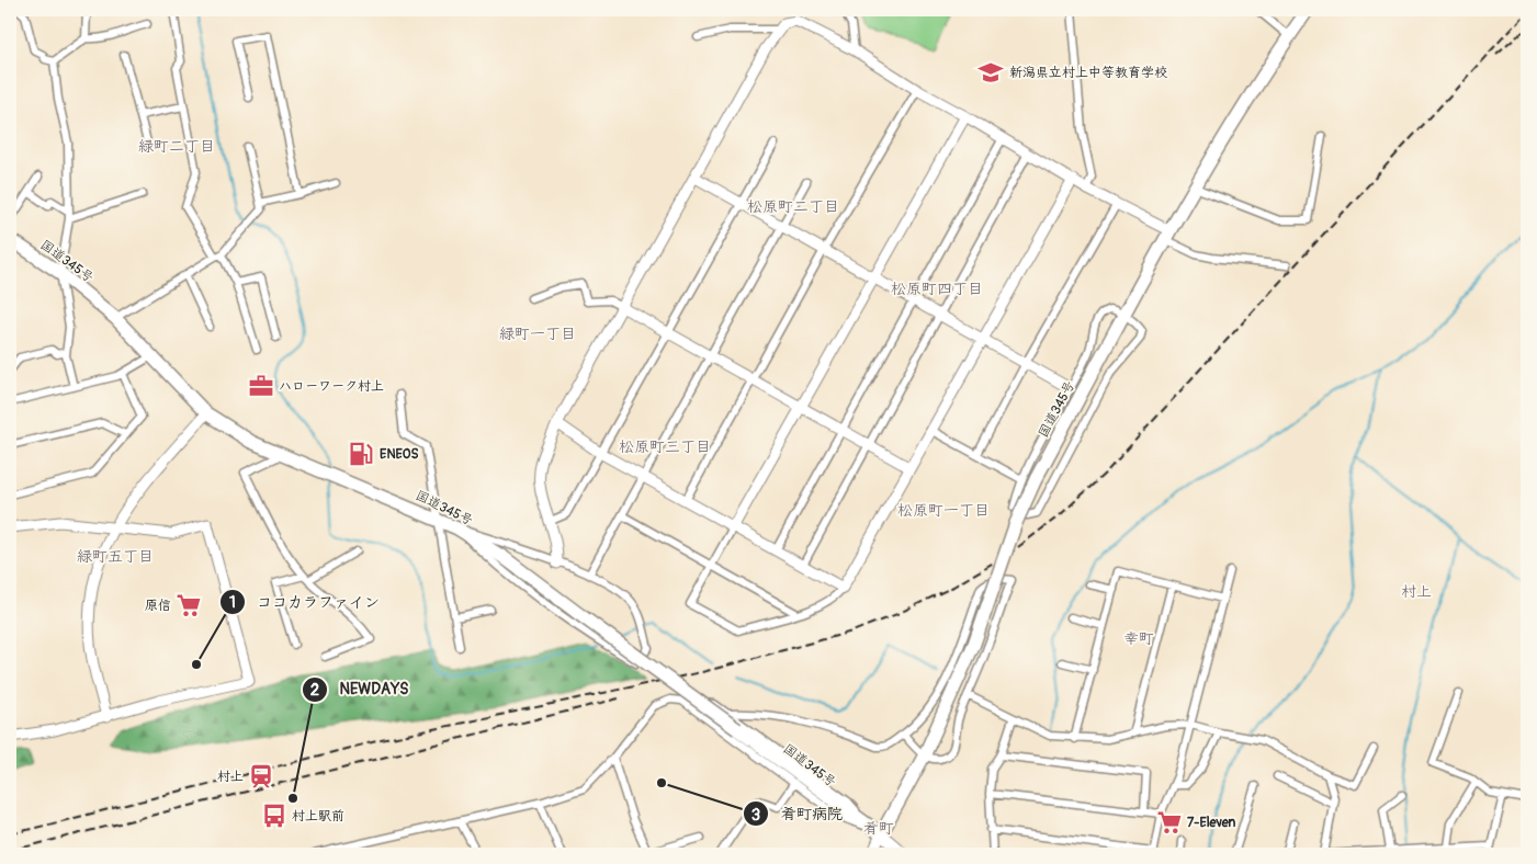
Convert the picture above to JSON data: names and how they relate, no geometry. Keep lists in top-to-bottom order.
{
  "streets": {
    "highway": ["国道345号"]
  },
  "districts": [
    "緑町二丁目",
    "松原町二丁目",
    "松原町四丁目",
    "緑町一丁目",
    "松原町三丁目",
    "松原町一丁目",
    "緑町五丁目",
    "村上",
    "幸町",
    "肴町"
  ],
  "places": {
    "school or university": ["新潟県立村上中等教育学校"],
    "office": ["ハローワーク村上"],
    "fuel station": ["ENEOS"],
    "supermarket": ["原信", "7-Eleven"],
    "other": ["ココカラファイン", "肴町病院", "NEWDAYS"],
    "station": ["村上"],
    "bus stop": ["村上駅前"]
  }
}
